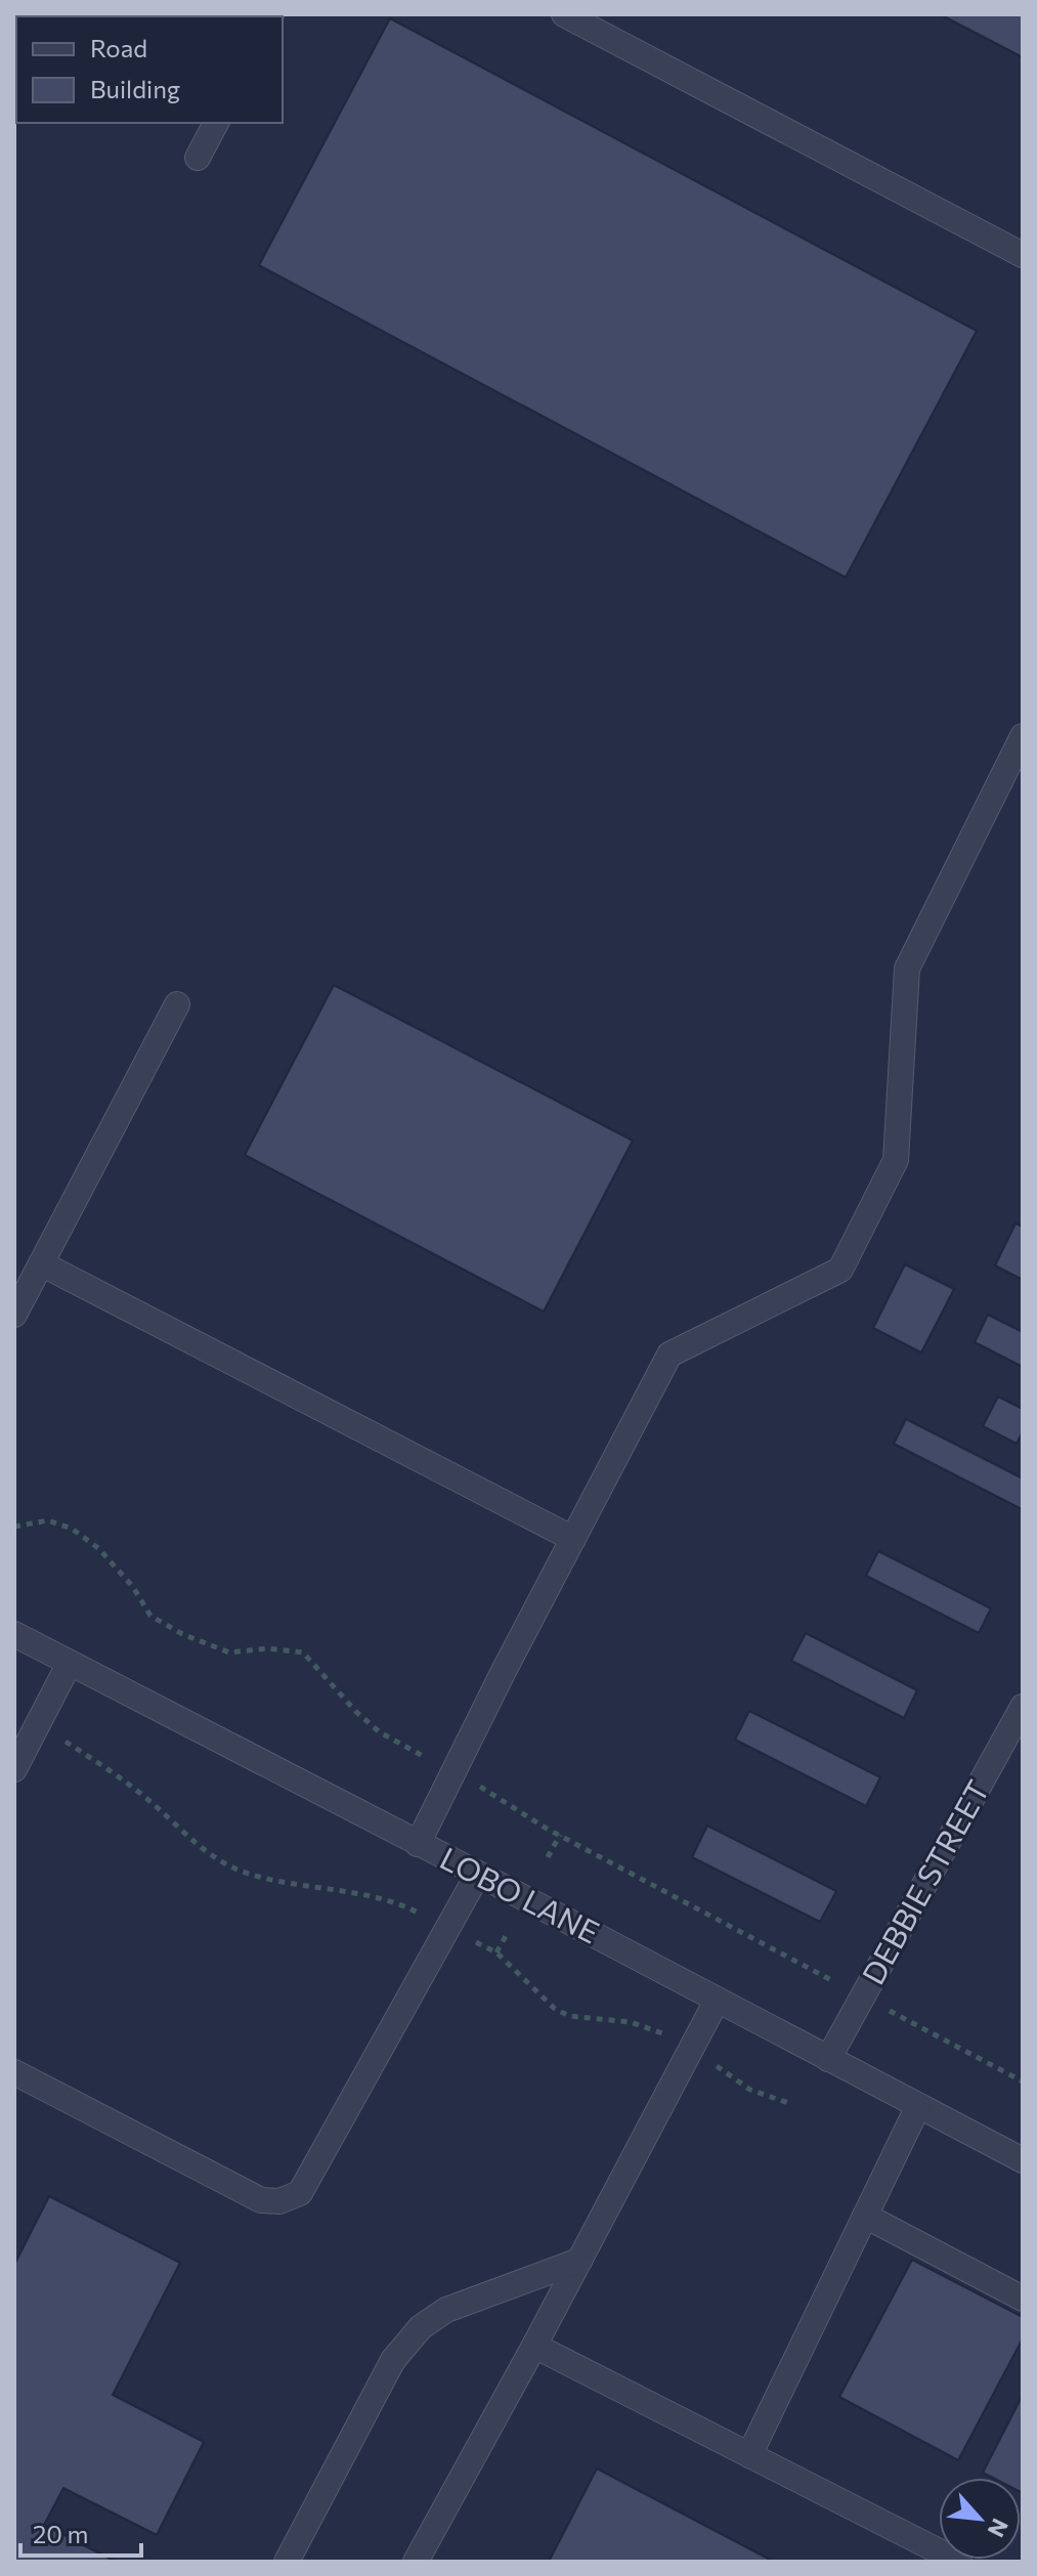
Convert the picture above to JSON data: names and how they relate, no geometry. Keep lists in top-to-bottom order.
{
  "streets": {
    "street": ["DEBBIE STREET", "LOBO LANE"]
  },
  "crossings": [
    ["DEBBIE STREET", "LOBO LANE"]
  ],
  "legend": ["Road", "Building"],
  "scale_bar": "20 m",
  "north": "bottom right"
}
